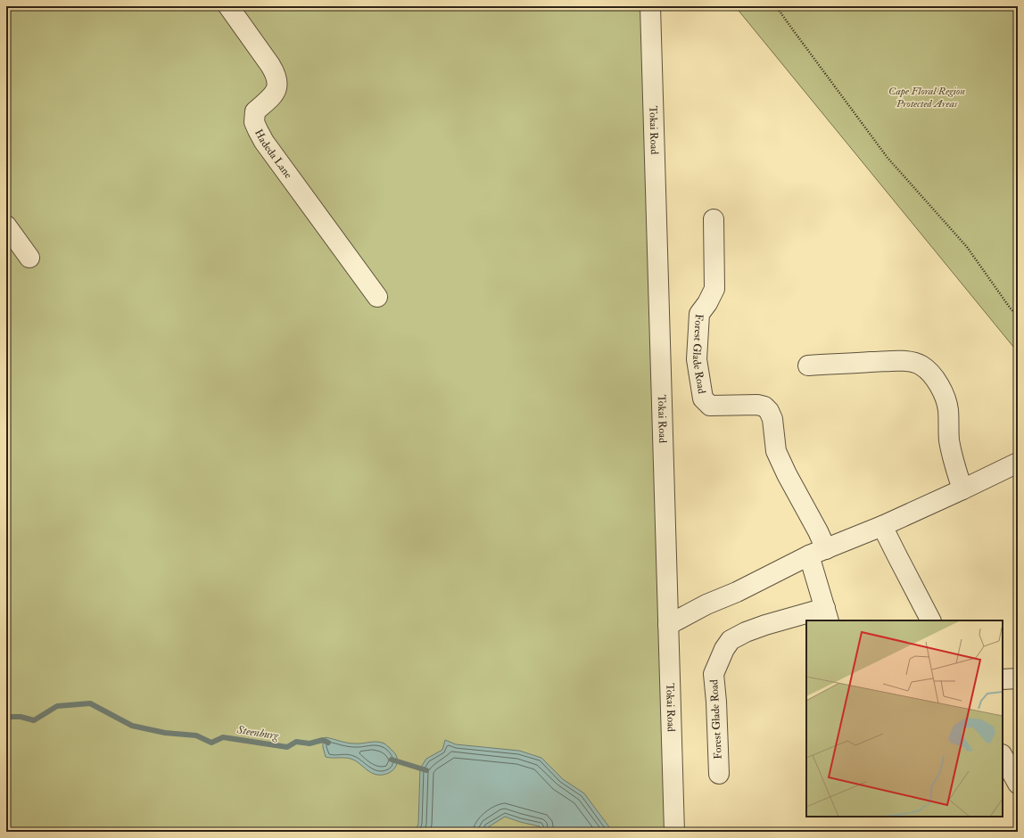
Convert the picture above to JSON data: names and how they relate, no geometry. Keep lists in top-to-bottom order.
{
  "streets": {
    "street": ["Tokai Road", "Hadeda Lane", "Forest Glade Road"]
  },
  "water": ["Steenburg"],
  "parks": ["Cape Floral Region Protected Areas"]
}
